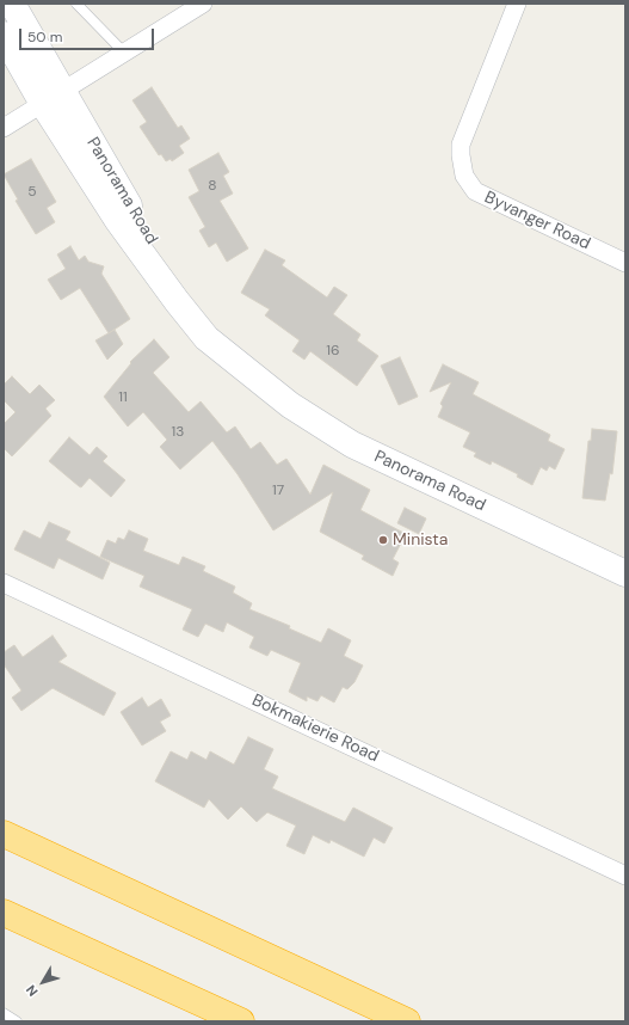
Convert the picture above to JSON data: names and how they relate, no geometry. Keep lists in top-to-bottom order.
{
  "streets": {
    "street": ["Panorama Road", "Byvanger Road", "Bokmakierie Road"]
  },
  "places": ["Minista"],
  "house_numbers": [
    "8",
    "5",
    "16",
    "11",
    "13",
    "17"
  ],
  "scale_bar": "50 m",
  "north": "bottom left"
}
